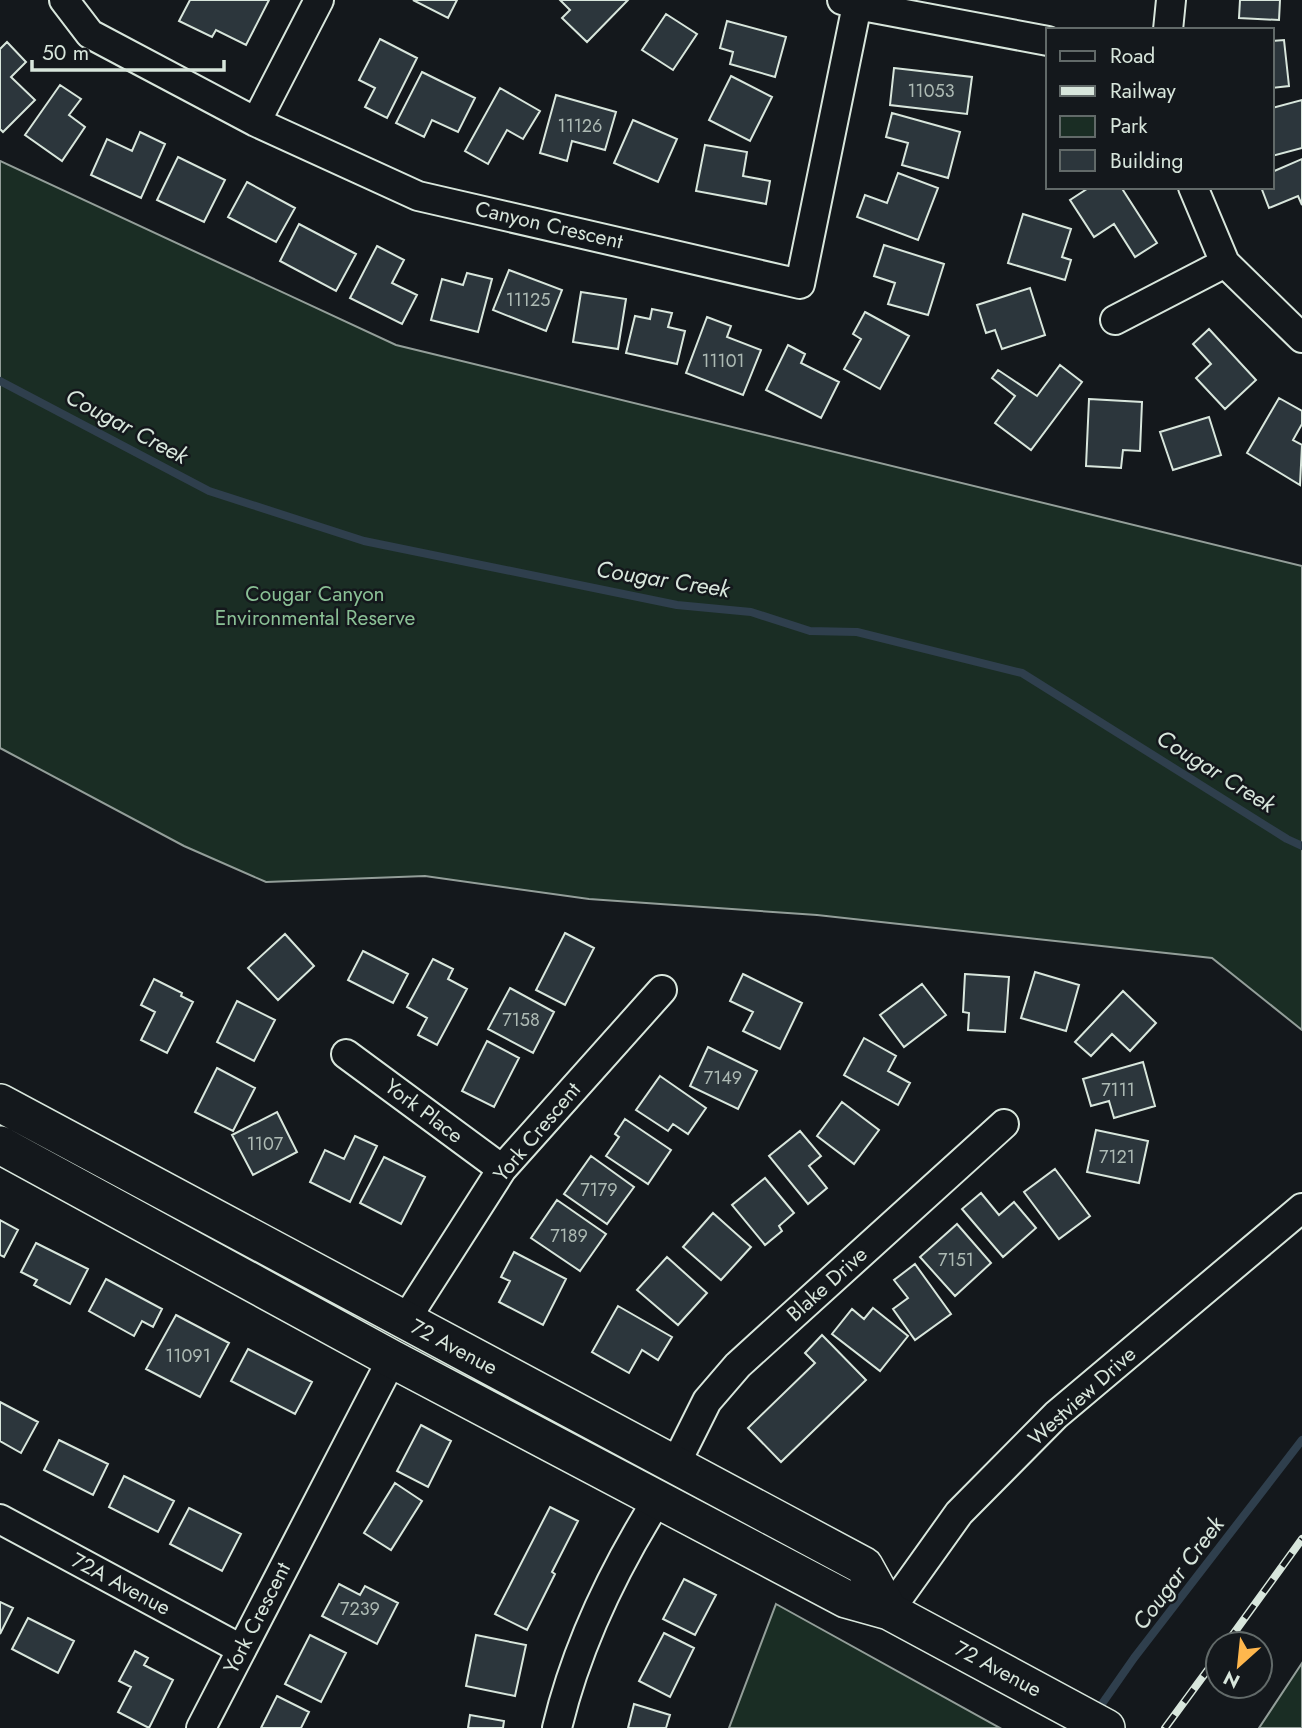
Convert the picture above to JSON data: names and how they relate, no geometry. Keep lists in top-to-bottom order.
{
  "streets": {
    "main road": ["72 Avenue"],
    "street": [
      "Canyon Crescent",
      "York Place",
      "York Crescent",
      "Blake Drive",
      "Westview Drive",
      "72A Avenue"
    ]
  },
  "crossings": [
    ["York Place", "York Crescent"],
    ["York Crescent", "72 Avenue"],
    ["York Crescent", "72A Avenue"],
    ["Blake Drive", "72 Avenue"],
    ["72 Avenue", "Westview Drive"]
  ],
  "water": ["Cougar Creek"],
  "parks": ["Cougar Canyon Environmental Reserve"],
  "house_numbers": [
    "11053",
    "11126",
    "11125",
    "11101",
    "7158",
    "7149",
    "7111",
    "1107",
    "7121",
    "7179",
    "7189",
    "7151",
    "11091",
    "7239"
  ],
  "legend": [
    "Road",
    "Railway",
    "Park",
    "Building"
  ],
  "scale_bar": "50 m",
  "north": "bottom left"
}
